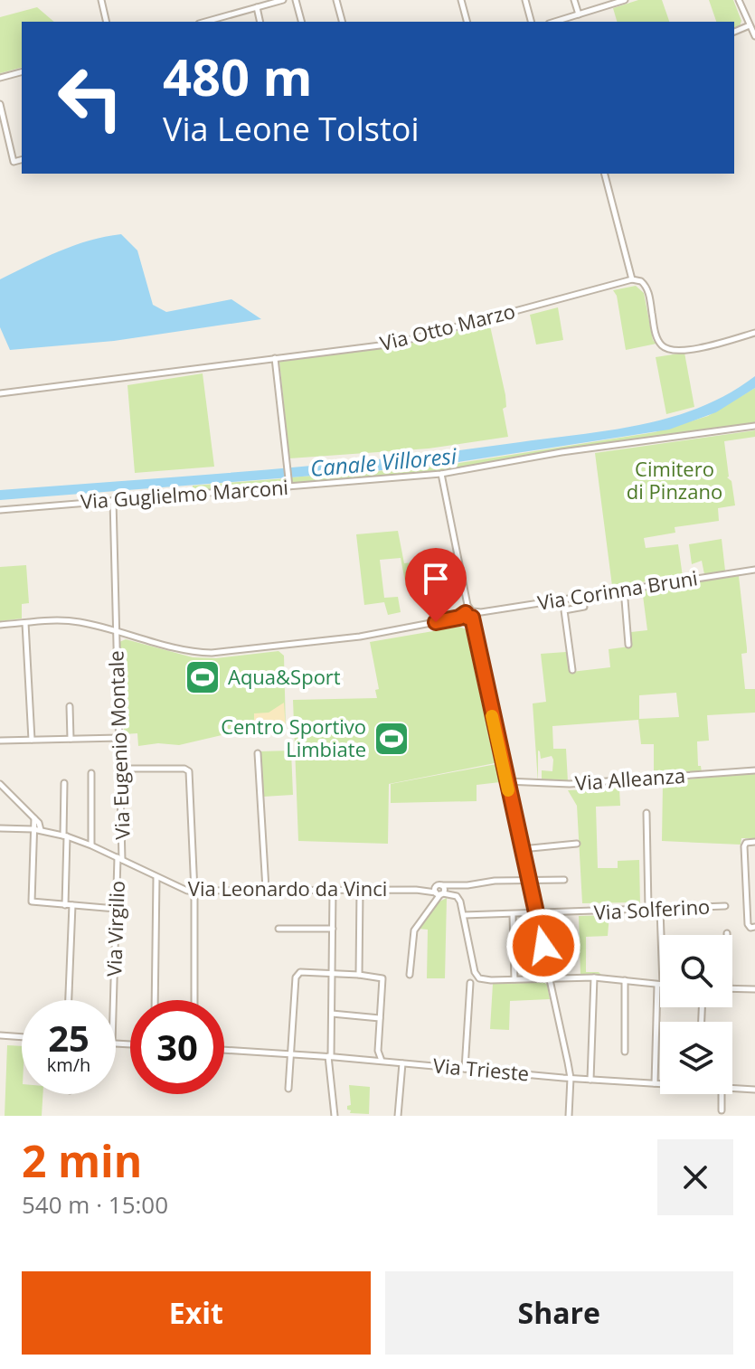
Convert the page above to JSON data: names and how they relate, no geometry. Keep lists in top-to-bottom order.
{
  "streets": {
    "street": [
      "Via Otto Marzo",
      "Via Guglielmo Marconi",
      "Via Corinna Bruni",
      "Via Eugenio Montale",
      "Via Alleanza",
      "Via Leonardo da Vinci",
      "Via Solferino",
      "Via Virgilio",
      "Via Trieste"
    ]
  },
  "crossings": [
    ["Via Guglielmo Marconi", "Via Eugenio Montale"],
    ["Via Eugenio Montale", "Via Leonardo da Vinci"],
    ["Via Eugenio Montale", "Via Virgilio"],
    ["Via Leonardo da Vinci", "Via Virgilio"]
  ],
  "water": ["Canale Villoresi"],
  "parks": ["Cimitero di Pinzano"],
  "places": {
    "sports": ["Aqua&Sport", "Centro Sportivo Limbiate"]
  },
  "page": {
    "turn": ["480 m", "Via Leone Tolstoi"],
    "speed": "25 km/h",
    "limit": "30",
    "heading": ["2 min", "540 m · 15:00"],
    "buttons": ["Exit", "Share"]
  }
}
